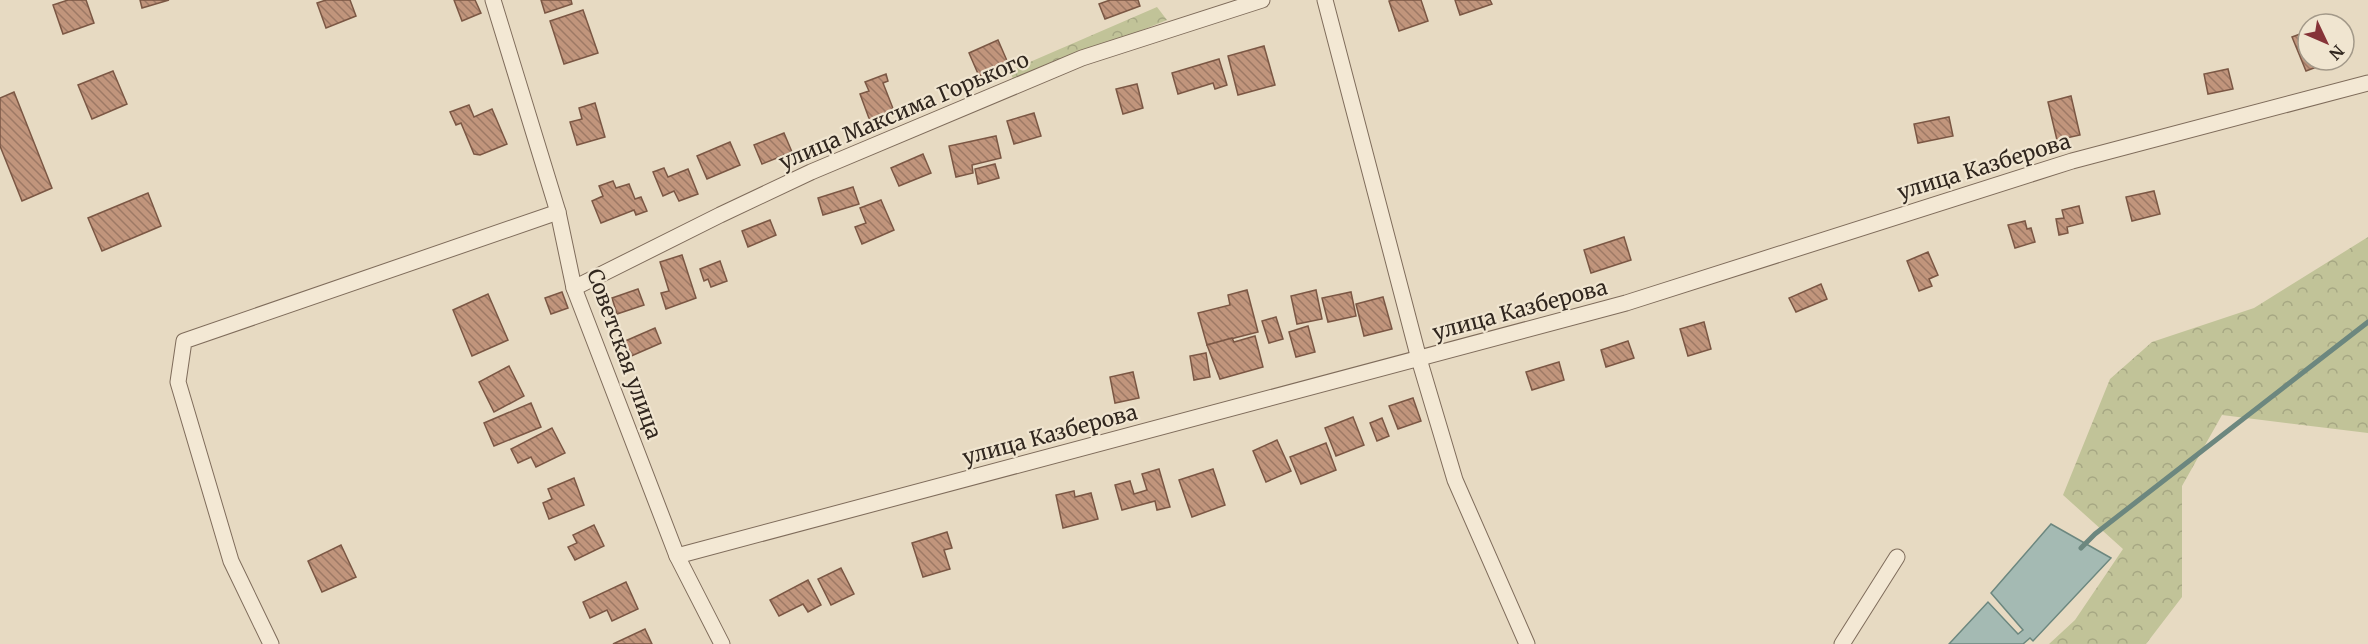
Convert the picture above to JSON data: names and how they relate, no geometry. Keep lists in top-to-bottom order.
{
  "streets": {
    "street": ["улица Максима Горького", "улица Казберова", "Советская улица"]
  },
  "crossings": [
    ["улица Максима Горького", "Советская улица"],
    ["улица Казберова", "Советская улица"]
  ],
  "north": "bottom right"
}
